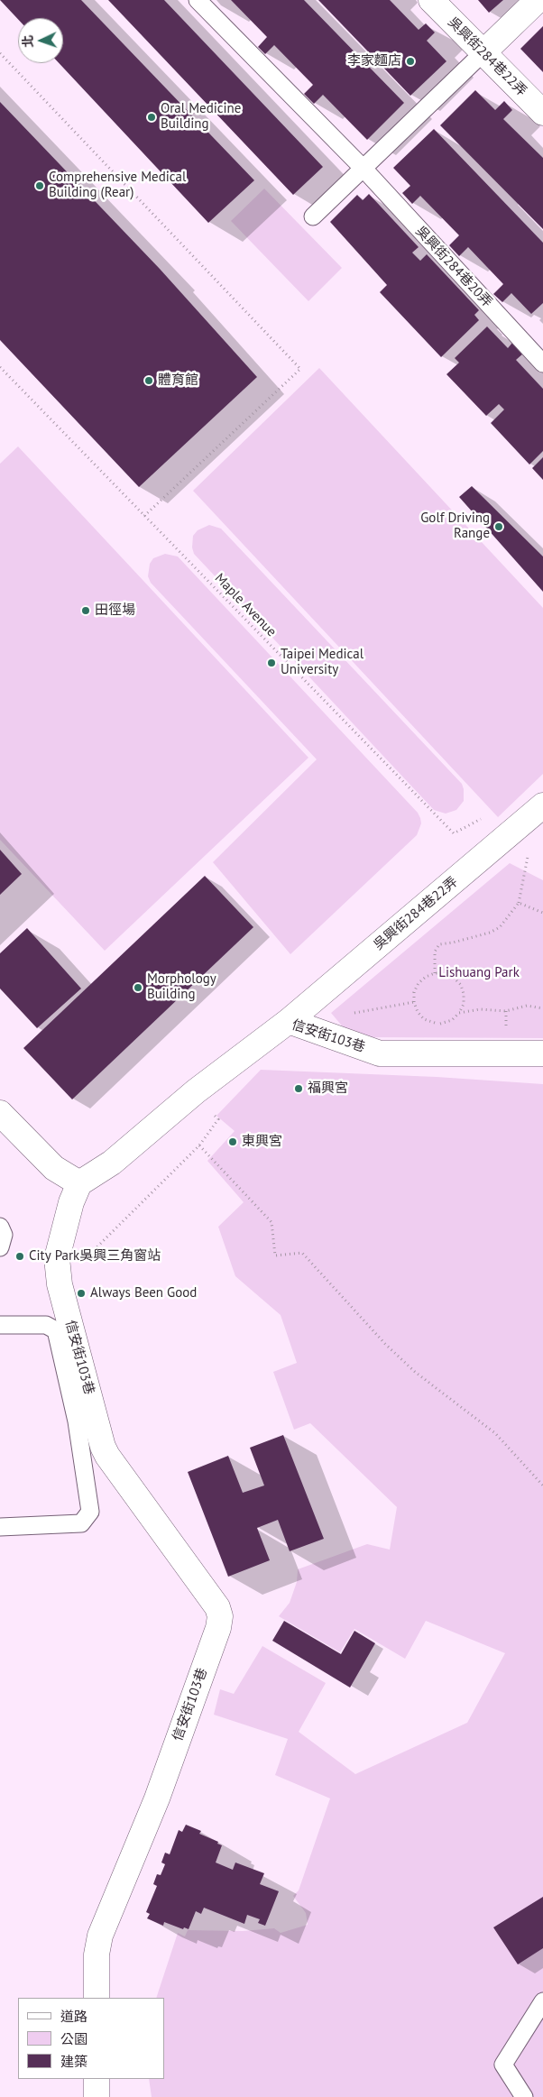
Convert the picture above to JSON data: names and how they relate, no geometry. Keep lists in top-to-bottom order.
{
  "streets": {
    "street": ["吳興街284巷22弄", "信安街103巷"],
    "lane": ["吳興街284巷20弄"],
    "path": ["Maple Avenue"]
  },
  "crossings": [
    ["吳興街284巷22弄", "信安街103巷"]
  ],
  "parks": ["Lishuang Park"],
  "places": [
    "李家麵店",
    "Oral Medicine Building",
    "Comprehensive Medical Building (Rear)",
    "體育館",
    "Golf Driving Range",
    "田徑場",
    "Taipei Medical University",
    "Morphology Building",
    "福興宮",
    "東興宮",
    "City Park吳興三角窗站",
    "Always Been Good"
  ],
  "legend": ["道路", "公園", "建築"],
  "north": "left"
}
